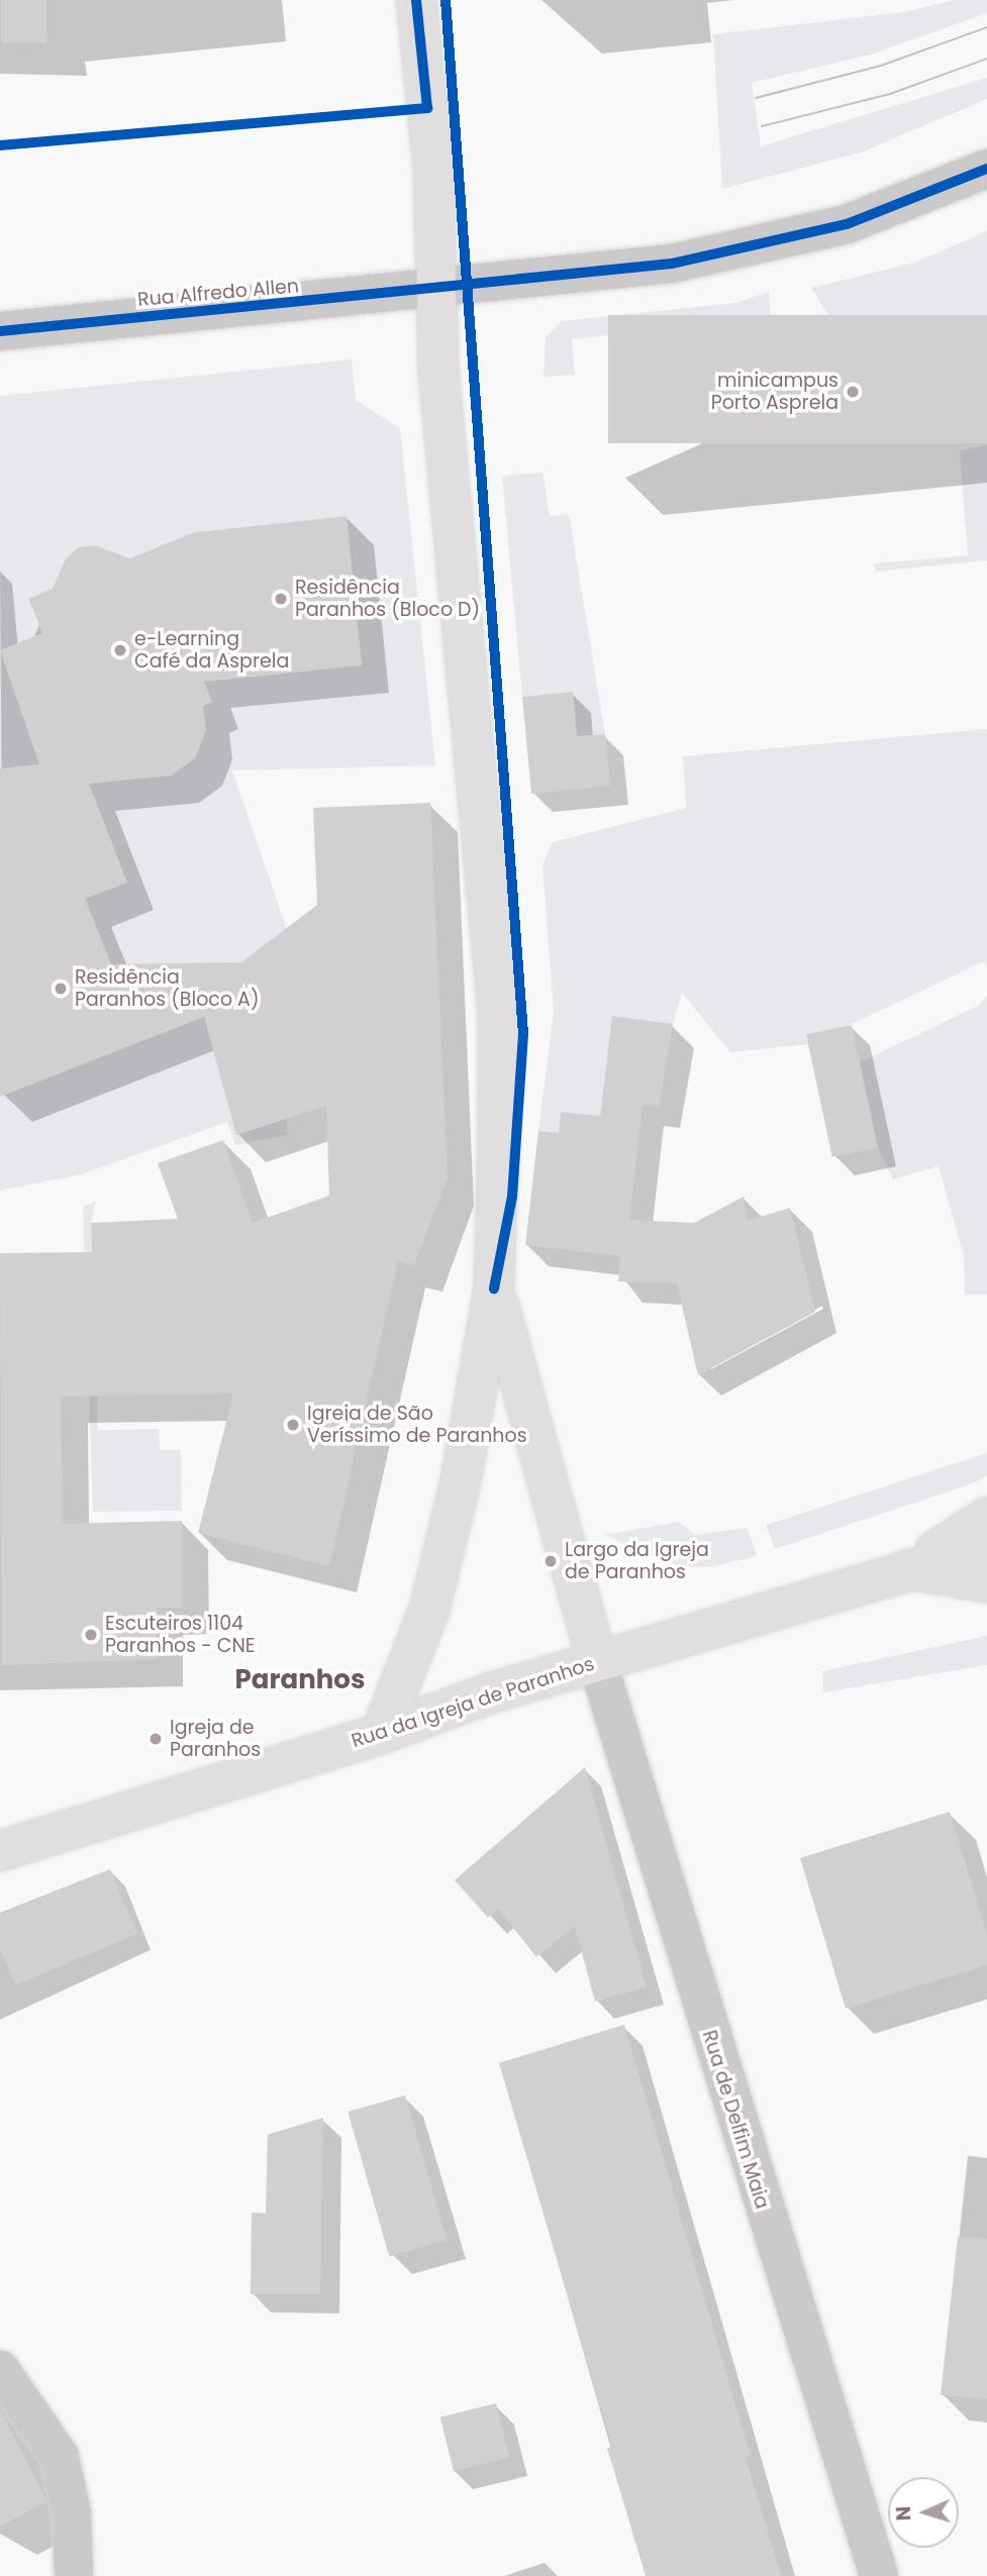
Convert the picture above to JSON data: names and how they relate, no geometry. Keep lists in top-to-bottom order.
{
  "streets": {
    "main road": ["Rua da Igreja de Paranhos"],
    "street": ["Rua Alfredo Allen", "Rua de Delfim Maia"]
  },
  "crossings": [
    ["Rua da Igreja de Paranhos", "Rua de Delfim Maia"]
  ],
  "districts": ["Paranhos"],
  "places": [
    "minicampus Porto Asprela",
    "Residência Paranhos (Bloco D)",
    "e-Learning Café da Asprela",
    "Residência Paranhos (Bloco A)",
    "Igreja de São Veríssimo de Paranhos",
    "Largo da Igreja de Paranhos",
    "Escuteiros 1104 Paranhos - CNE",
    "Igreja de Paranhos"
  ],
  "north": "left"
}
